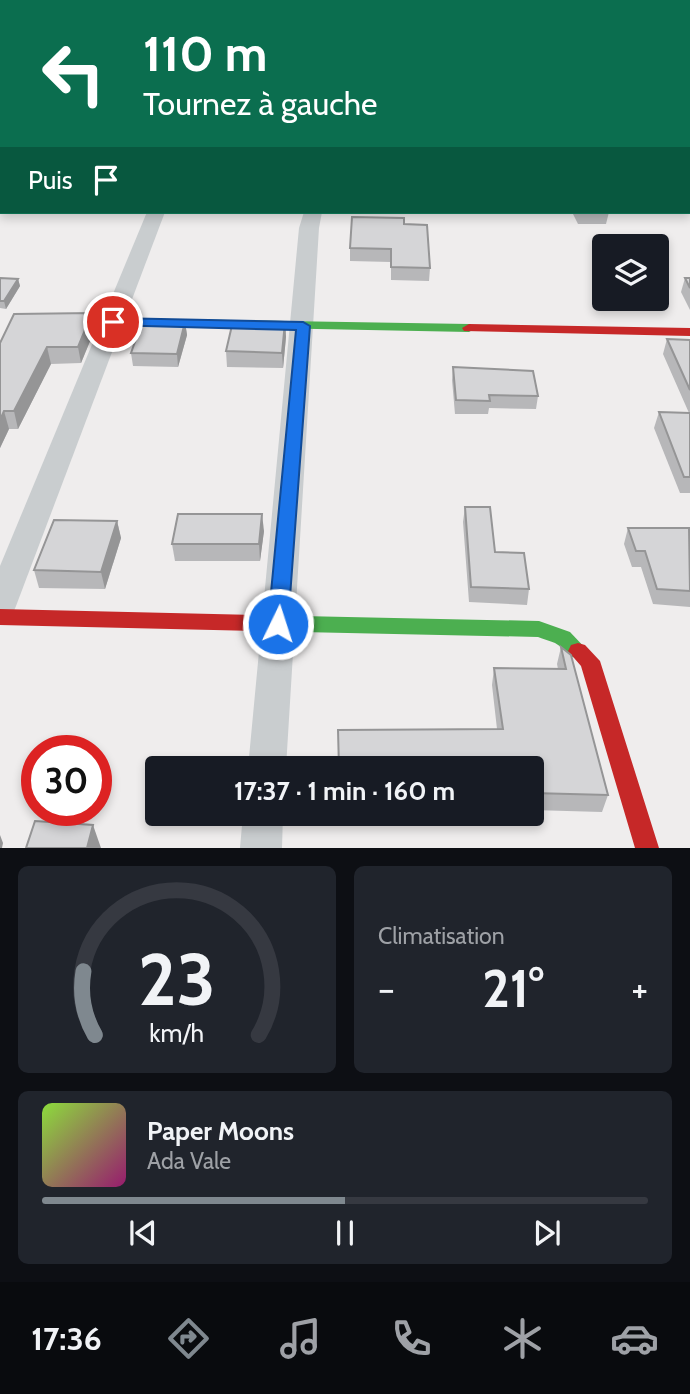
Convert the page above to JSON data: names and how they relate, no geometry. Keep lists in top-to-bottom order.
{
  "page": {
    "turn": ["110 m", "Tournez à gauche"],
    "then": "Puis",
    "limit": "30",
    "trip": "17:37 · 1 min · 160 m",
    "tile": "Climatisation",
    "heat": ["−", "21°", "+"],
    "song": ["Paper Moons", "Ada Vale"],
    "tabs": "17:36",
    "gauge": ["23", "km/h"]
  }
}
